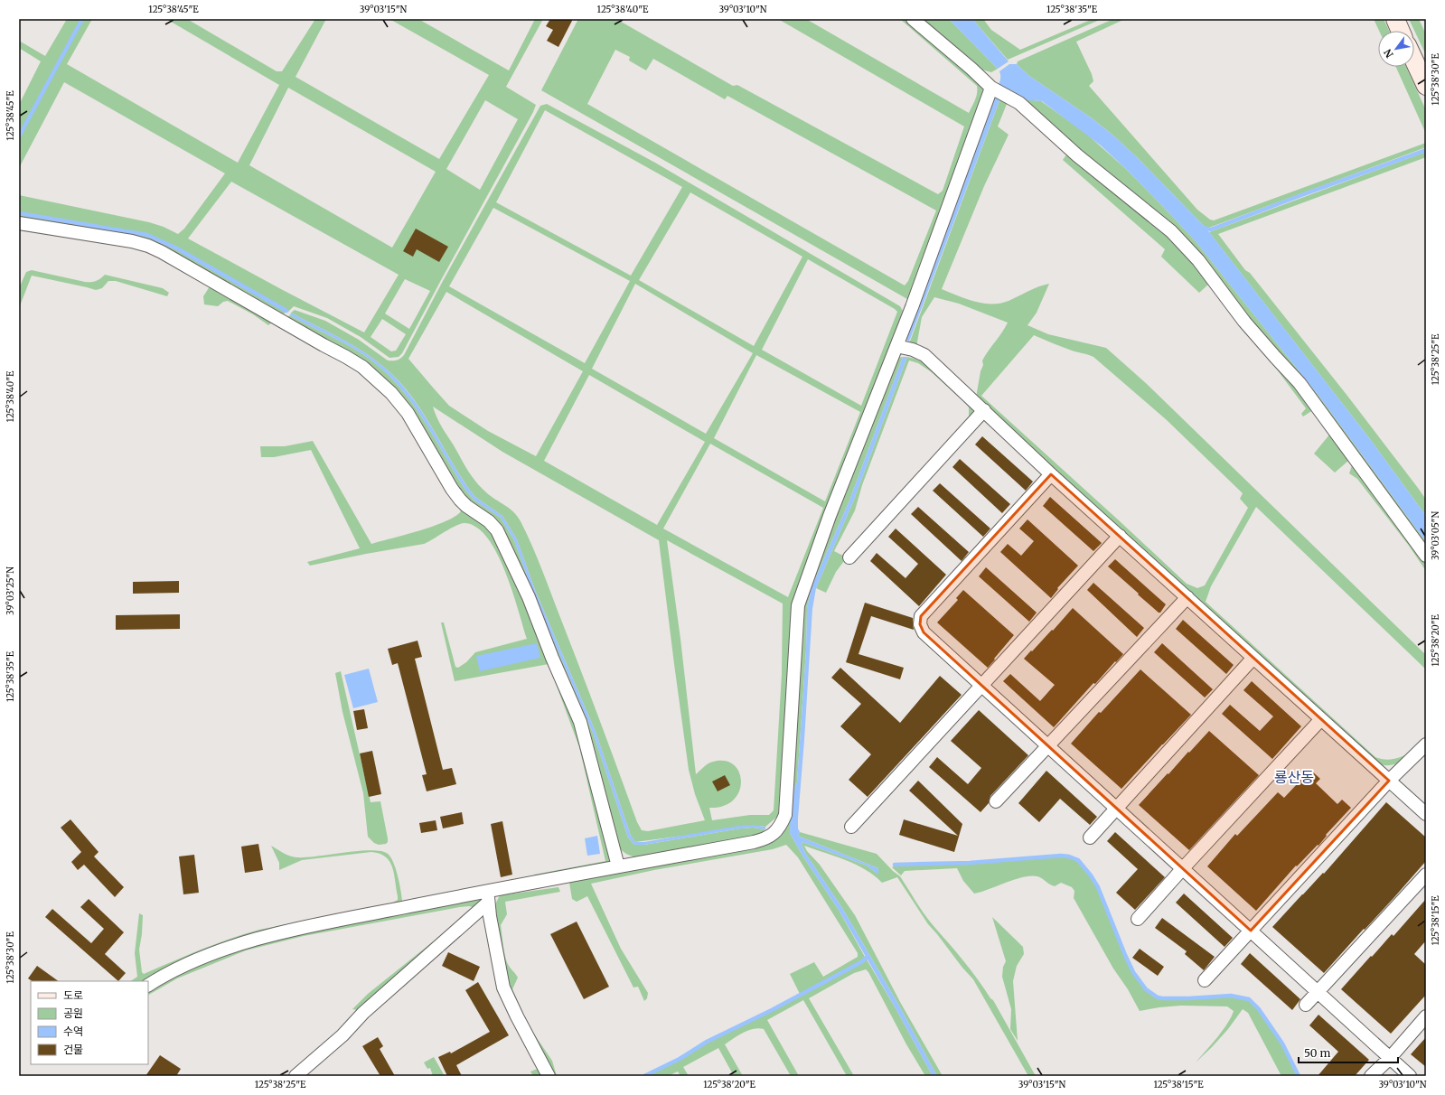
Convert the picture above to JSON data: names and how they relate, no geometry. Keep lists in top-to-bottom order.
{
  "districts": ["룡산동"],
  "legend": [
    "도로",
    "공원",
    "수역",
    "건물"
  ],
  "scale_bar": "50 m",
  "north": "bottom left",
  "coordinates": [
    "125°38'45\"E",
    "39°03'15\"N",
    "125°38'40\"E",
    "39°03'10\"N",
    "125°38'35\"E",
    "125°38'30\"E",
    "125°38'25\"E",
    "39°03'05\"N",
    "39°03'25\"N",
    "125°38'20\"E",
    "125°38'15\"E"
  ]
}
